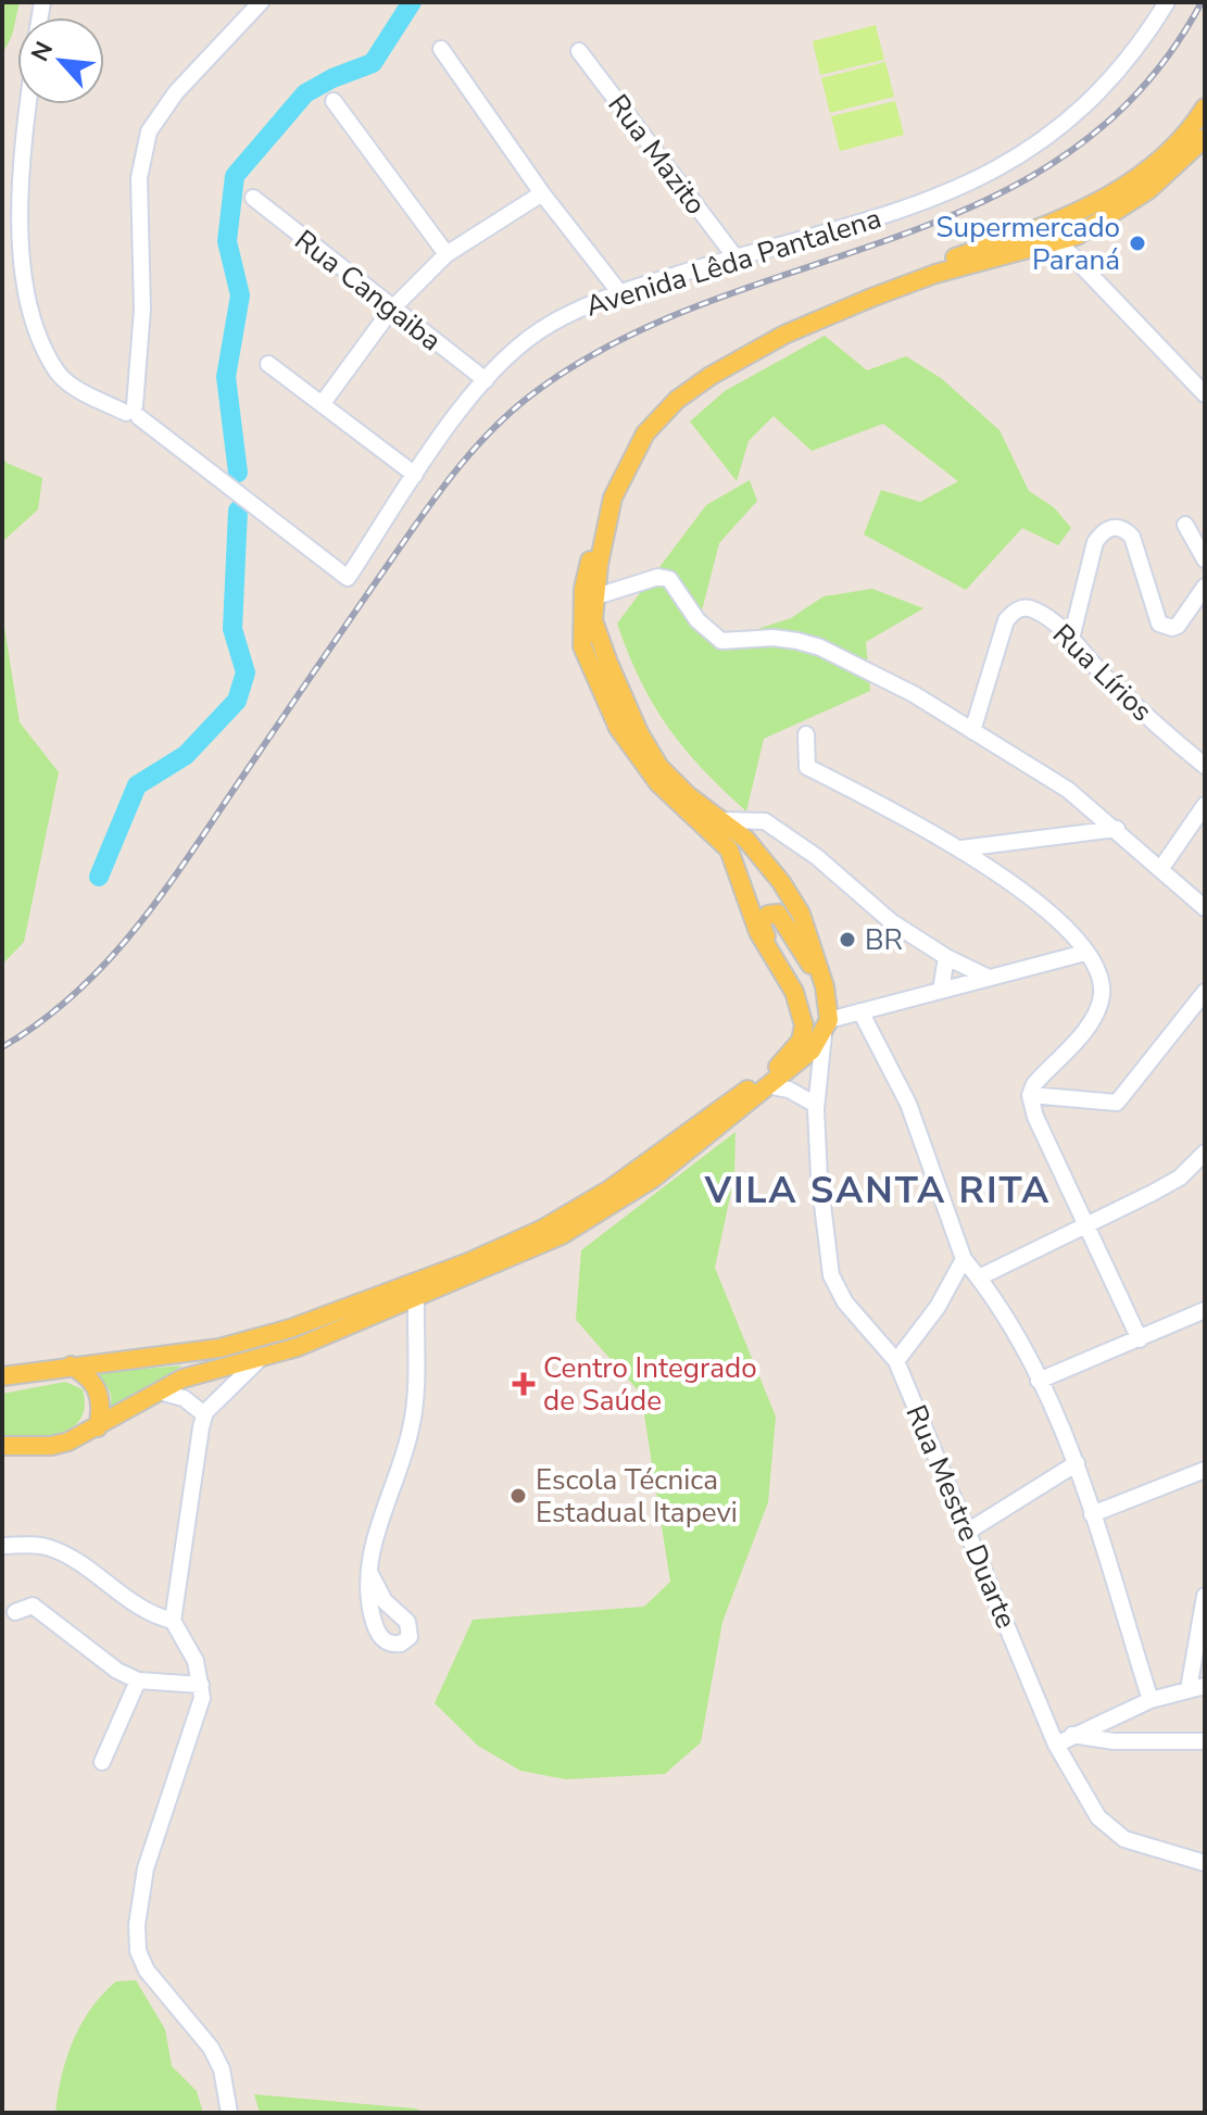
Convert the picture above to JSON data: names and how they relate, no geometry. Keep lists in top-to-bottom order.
{
  "streets": {
    "street": [
      "Rua Mazito",
      "Avenida Lêda Pantalena",
      "Rua Cangaiba",
      "Rua Lírios",
      "Rua Mestre Duarte"
    ]
  },
  "crossings": [
    ["Rua Mazito", "Avenida Lêda Pantalena"],
    ["Avenida Lêda Pantalena", "Rua Cangaiba"]
  ],
  "districts": ["VILA SANTA RITA"],
  "places": {
    "other": ["Supermercado Paraná", "BR", "Escola Técnica Estadual Itapevi"],
    "health": ["Centro Integrado de Saúde"]
  },
  "north": "top left"
}
